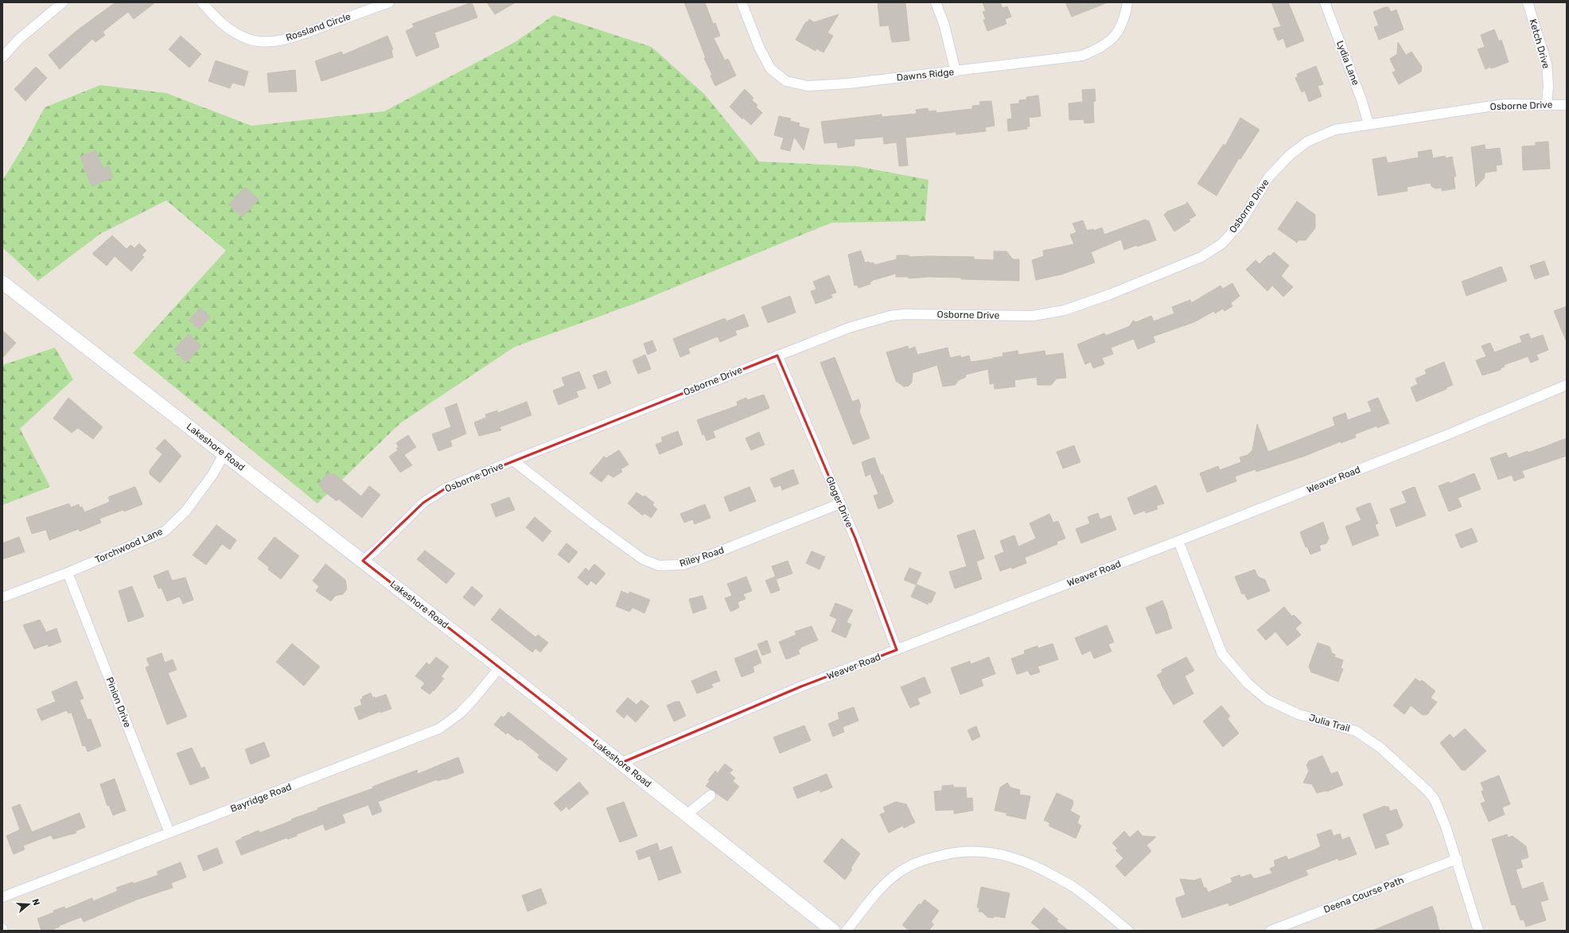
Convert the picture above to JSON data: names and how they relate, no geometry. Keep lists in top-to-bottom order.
{
  "streets": {
    "street": [
      "Rossland Circle",
      "Ketch Drive",
      "Lydia Lane",
      "Dawns Ridge",
      "Osborne Drive",
      "Lakeshore Road",
      "Weaver Road",
      "Gloger Drive",
      "Torchwood Lane",
      "Riley Road",
      "Pinion Drive",
      "Julia Trail",
      "Bayridge Road",
      "Deena Course Path"
    ]
  },
  "crossings": [
    ["Ketch Drive", "Osborne Drive"],
    ["Lydia Lane", "Osborne Drive"],
    ["Osborne Drive", "Lakeshore Road"],
    ["Osborne Drive", "Gloger Drive"],
    ["Osborne Drive", "Riley Road"],
    ["Lakeshore Road", "Weaver Road"],
    ["Lakeshore Road", "Torchwood Lane"],
    ["Lakeshore Road", "Bayridge Road"],
    ["Weaver Road", "Gloger Drive"],
    ["Weaver Road", "Julia Trail"],
    ["Gloger Drive", "Riley Road"],
    ["Torchwood Lane", "Pinion Drive"],
    ["Pinion Drive", "Bayridge Road"],
    ["Julia Trail", "Deena Course Path"]
  ],
  "north": "right"
}
